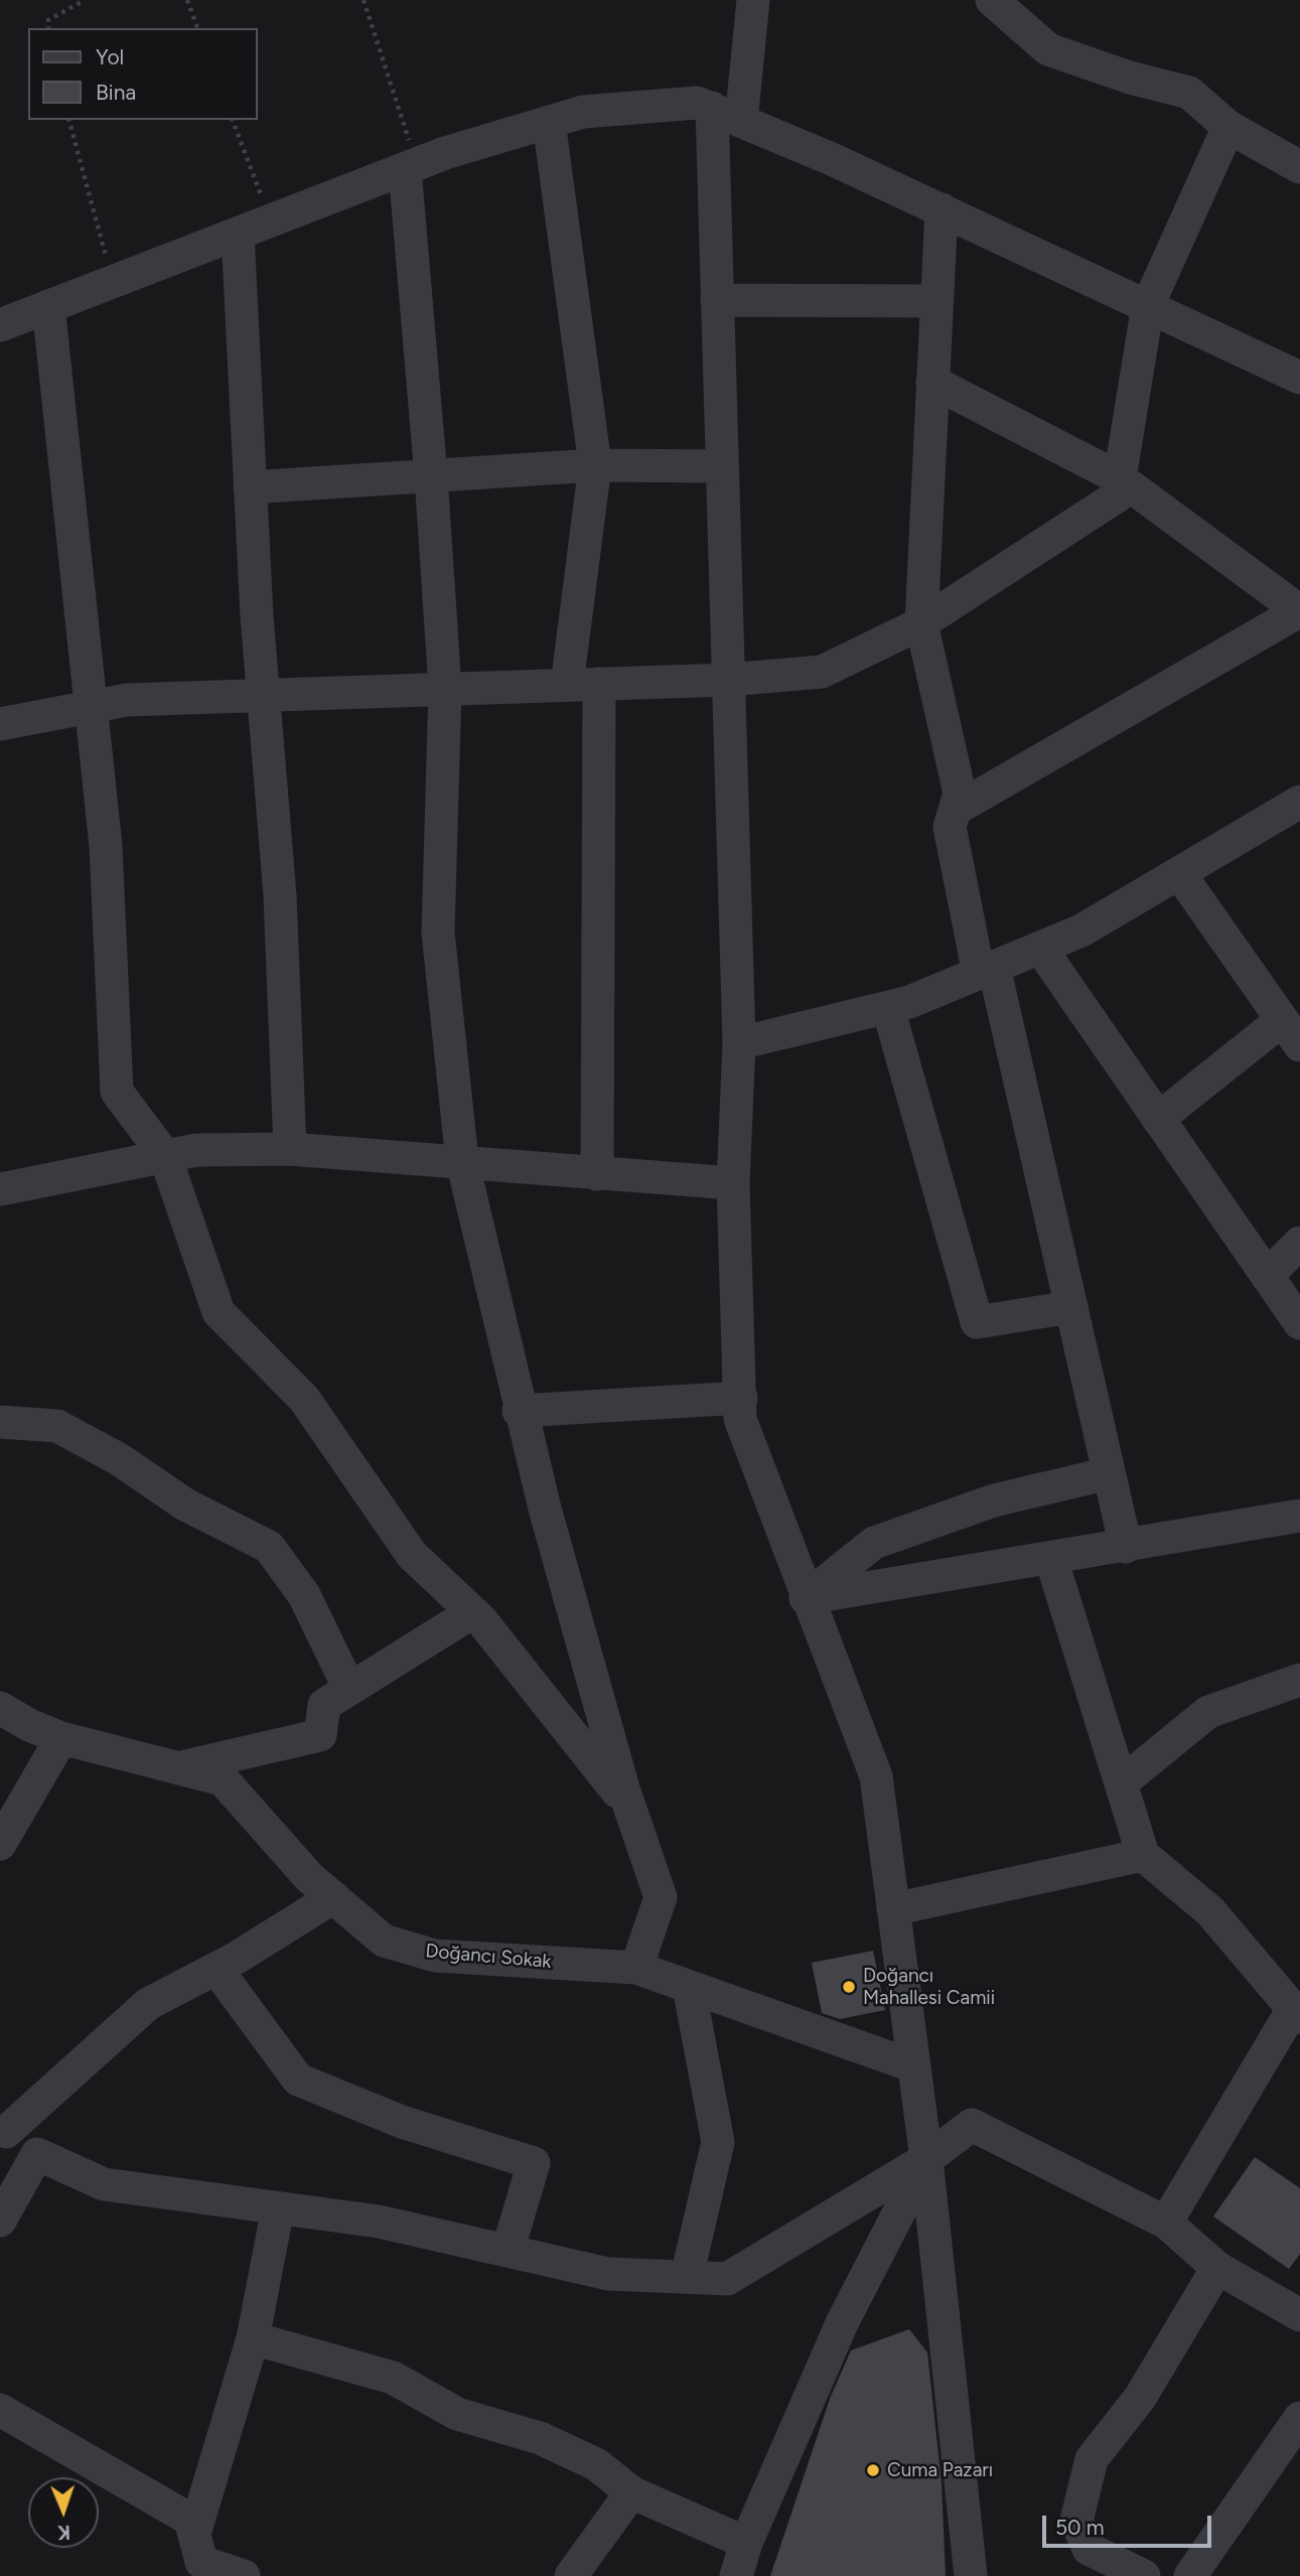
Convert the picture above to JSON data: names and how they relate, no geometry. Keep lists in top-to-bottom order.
{
  "streets": {
    "street": ["Doğancı Sokak"]
  },
  "places": ["Doğancı Mahallesi Camii", "Cuma Pazarı"],
  "legend": ["Yol", "Bina"],
  "scale_bar": "50 m",
  "north": "bottom"
}
